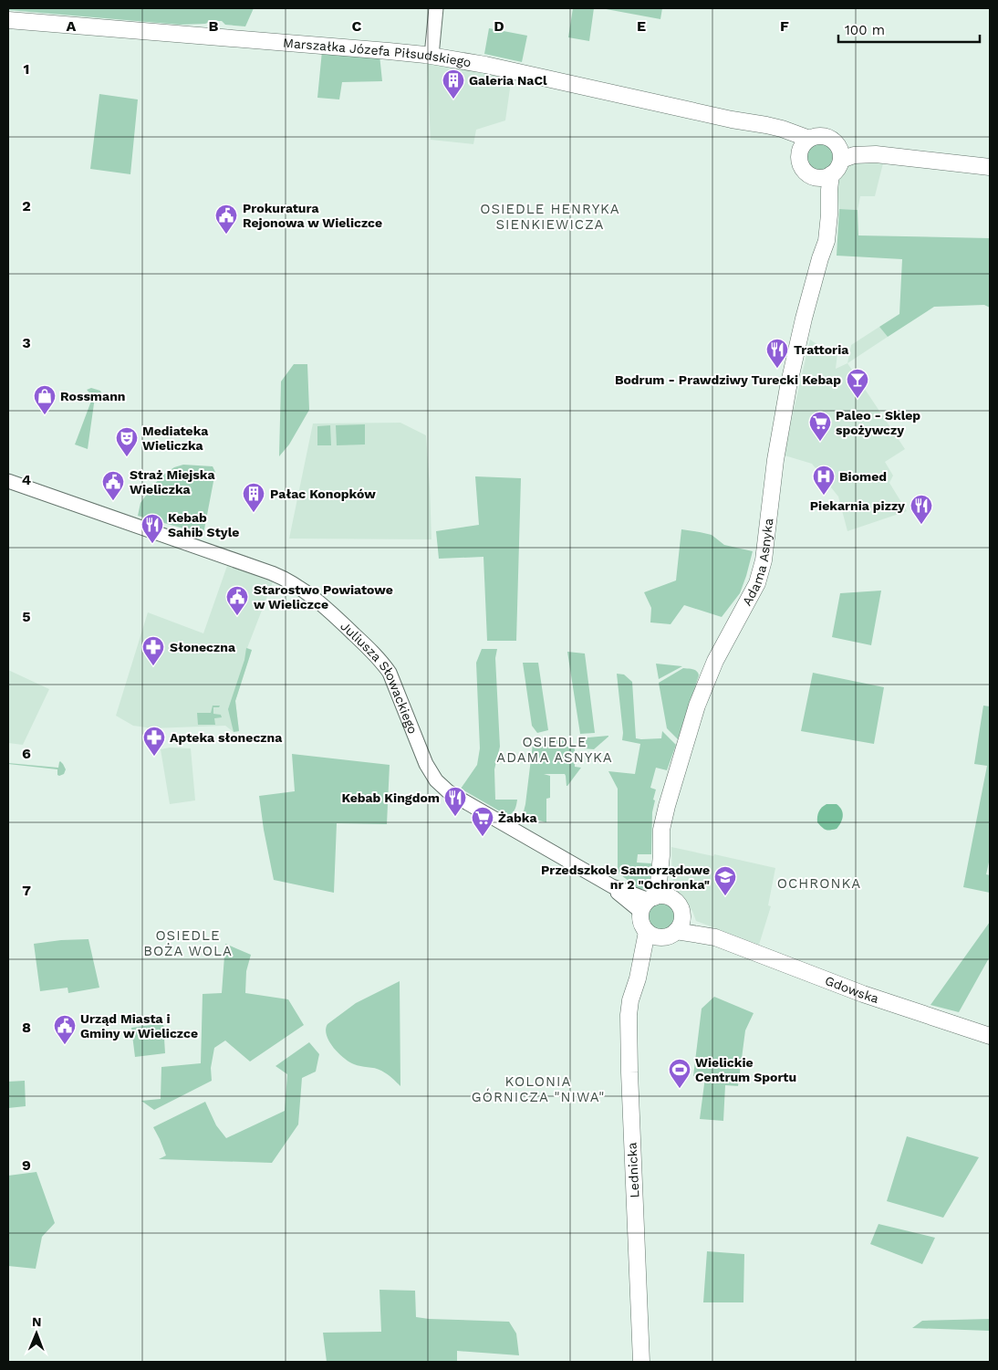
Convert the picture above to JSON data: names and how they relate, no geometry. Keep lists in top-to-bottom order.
{
  "streets": {
    "main road": [
      "Marszałka Józefa Piłsudskiego",
      "Adama Asnyka",
      "Gdowska",
      "Lednicka"
    ],
    "street": ["Juliusza Słowackiego"]
  },
  "crossings": [
    ["Marszałka Józefa Piłsudskiego", "Adama Asnyka"],
    ["Adama Asnyka", "Juliusza Słowackiego"],
    ["Gdowska", "Lednicka"]
  ],
  "districts": [
    "OSIEDLE HENRYKA SIENKIEWICZA",
    "OSIEDLE ADAMA ASNYKA",
    "OCHRONKA",
    "OSIEDLE BOŻA WOLA",
    "KOLONIA GÓRNICZA \"NIWA\""
  ],
  "places": {
    "building": ["Galeria NaCl", "Pałac Konopków"],
    "public building": [
      "Prokuratura Rejonowa w Wieliczce",
      "Straż Miejska Wieliczka",
      "Starostwo Powiatowe w Wieliczce",
      "Urząd Miasta i Gminy w Wieliczce"
    ],
    "restaurant": [
      "Trattoria",
      "Piekarnia pizzy",
      "Kebab Sahib Style",
      "Kebab Kingdom"
    ],
    "bar": ["Bodrum - Prawdziwy Turecki Kebap"],
    "shop": ["Rossmann"],
    "supermarket": ["Paleo - Sklep spożywczy", "Żabka"],
    "theatre": ["Mediateka Wieliczka"],
    "hospital": ["Biomed"],
    "pharmacy": ["Słoneczna", "Apteka słoneczna"],
    "school or university": ["Przedszkole Samorządowe nr 2 \"Ochronka\""],
    "sports": ["Wielickie Centrum Sportu"]
  },
  "scale_bar": "100 m",
  "north": "top",
  "grid": {
    "columns": [
      "A",
      "B",
      "C",
      "D",
      "E",
      "F"
    ],
    "rows": [
      "1",
      "2",
      "3",
      "4",
      "5",
      "6",
      "7",
      "8",
      "9"
    ]
  }
}
